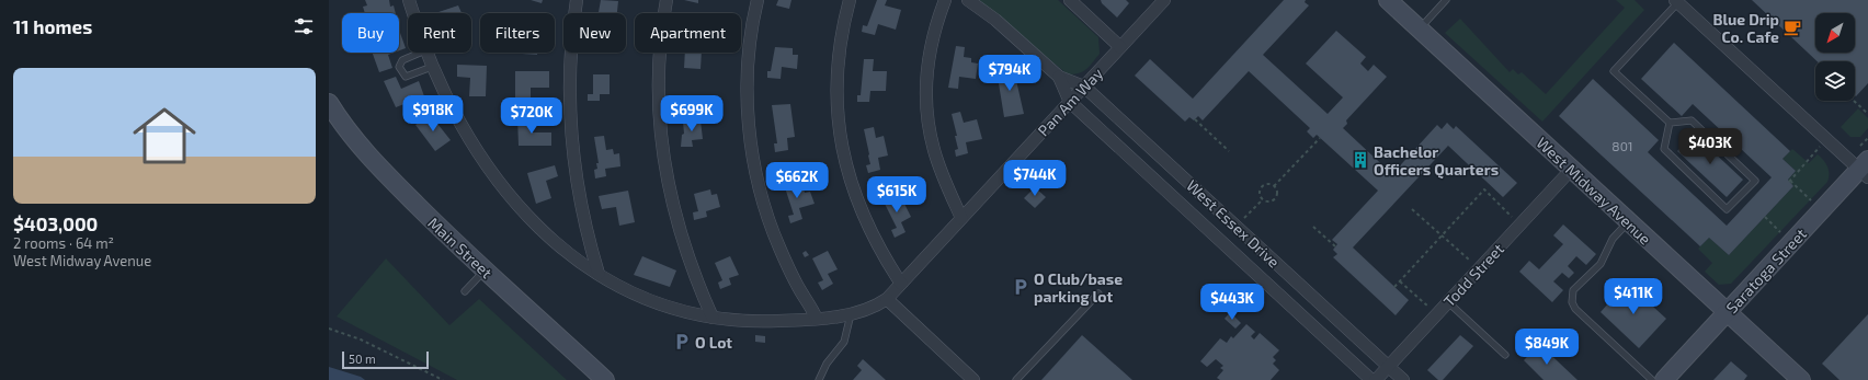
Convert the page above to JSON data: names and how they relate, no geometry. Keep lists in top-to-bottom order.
{
  "streets": {
    "street": [
      "Pan Am Way",
      "West Midway Avenue",
      "West Essex Drive",
      "Main Street",
      "Saratoga Street",
      "Todd Street"
    ]
  },
  "crossings": [
    ["Pan Am Way", "West Essex Drive"],
    ["West Midway Avenue", "Saratoga Street"],
    ["West Midway Avenue", "Todd Street"],
    ["West Essex Drive", "Todd Street"]
  ],
  "places": {
    "cafe": ["Blue Drip Co. Cafe"],
    "building": ["Bachelor Officers Quarters"],
    "parking": ["O Club/base parking lot", "O Lot"]
  },
  "house_numbers": ["801"],
  "scale_bar": "50 m",
  "north": "bottom left",
  "page": {
    "heading": "11 homes",
    "chip": [
      "Buy",
      "Rent",
      "Filters",
      "New",
      "Apartment"
    ],
    "list": [
      {
        "name": "$403,000",
        "note": "2 rooms · 64 m² · West Midway Avenue"
      }
    ],
    "price": [
      "$794K",
      "$918K",
      "$699K",
      "$720K",
      "$403K",
      "$744K",
      "$662K",
      "$615K",
      "$411K",
      "$443K",
      "$849K"
    ],
    "scale": "50 m"
  }
}
